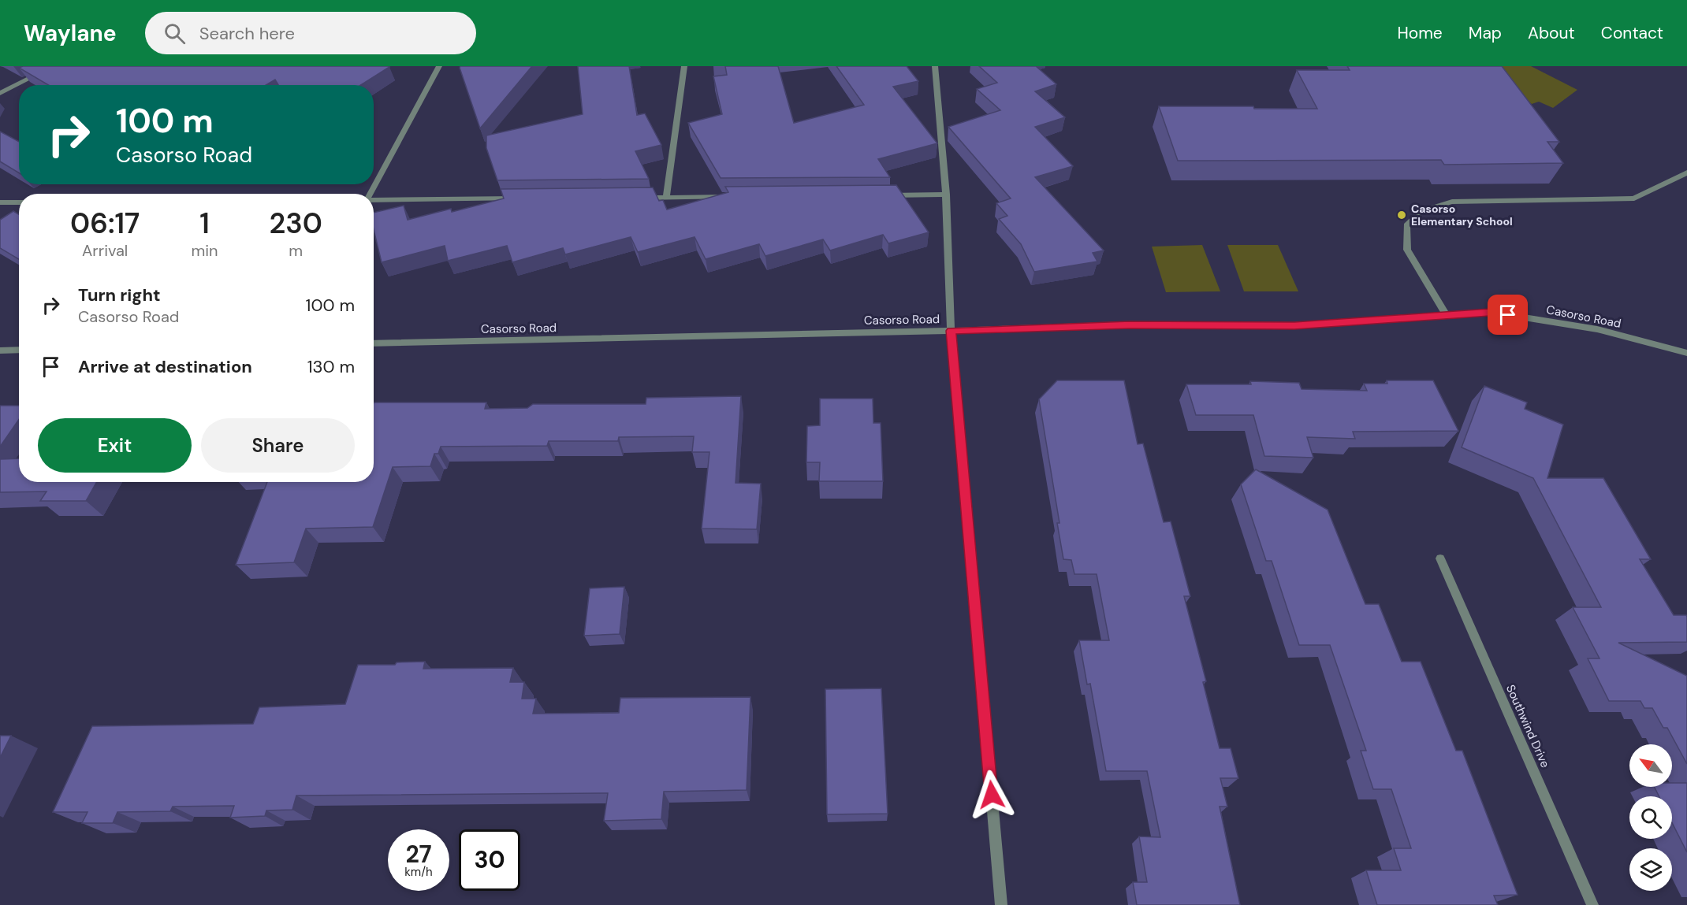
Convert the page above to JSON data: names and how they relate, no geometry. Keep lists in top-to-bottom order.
{
  "streets": {
    "street": ["Casorso Road", "Southwind Drive"]
  },
  "places": ["Casorso Elementary School"],
  "north": "top left",
  "page": {
    "header": "Waylane",
    "search": "Search here",
    "nav": [
      "Home",
      "Map",
      "About",
      "Contact"
    ],
    "turn": ["100 m", "Casorso Road"],
    "eta": [
      "06:17",
      "Arrival",
      "1",
      "min",
      "230",
      "m"
    ],
    "list": [
      {
        "name": "Turn right",
        "note": "Casorso Road",
        "value": "100 m"
      },
      {
        "name": "Arrive at destination",
        "value": "130 m"
      }
    ],
    "buttons": ["Exit", "Share"],
    "speed": "27 km/h",
    "limit": "30"
  }
}
